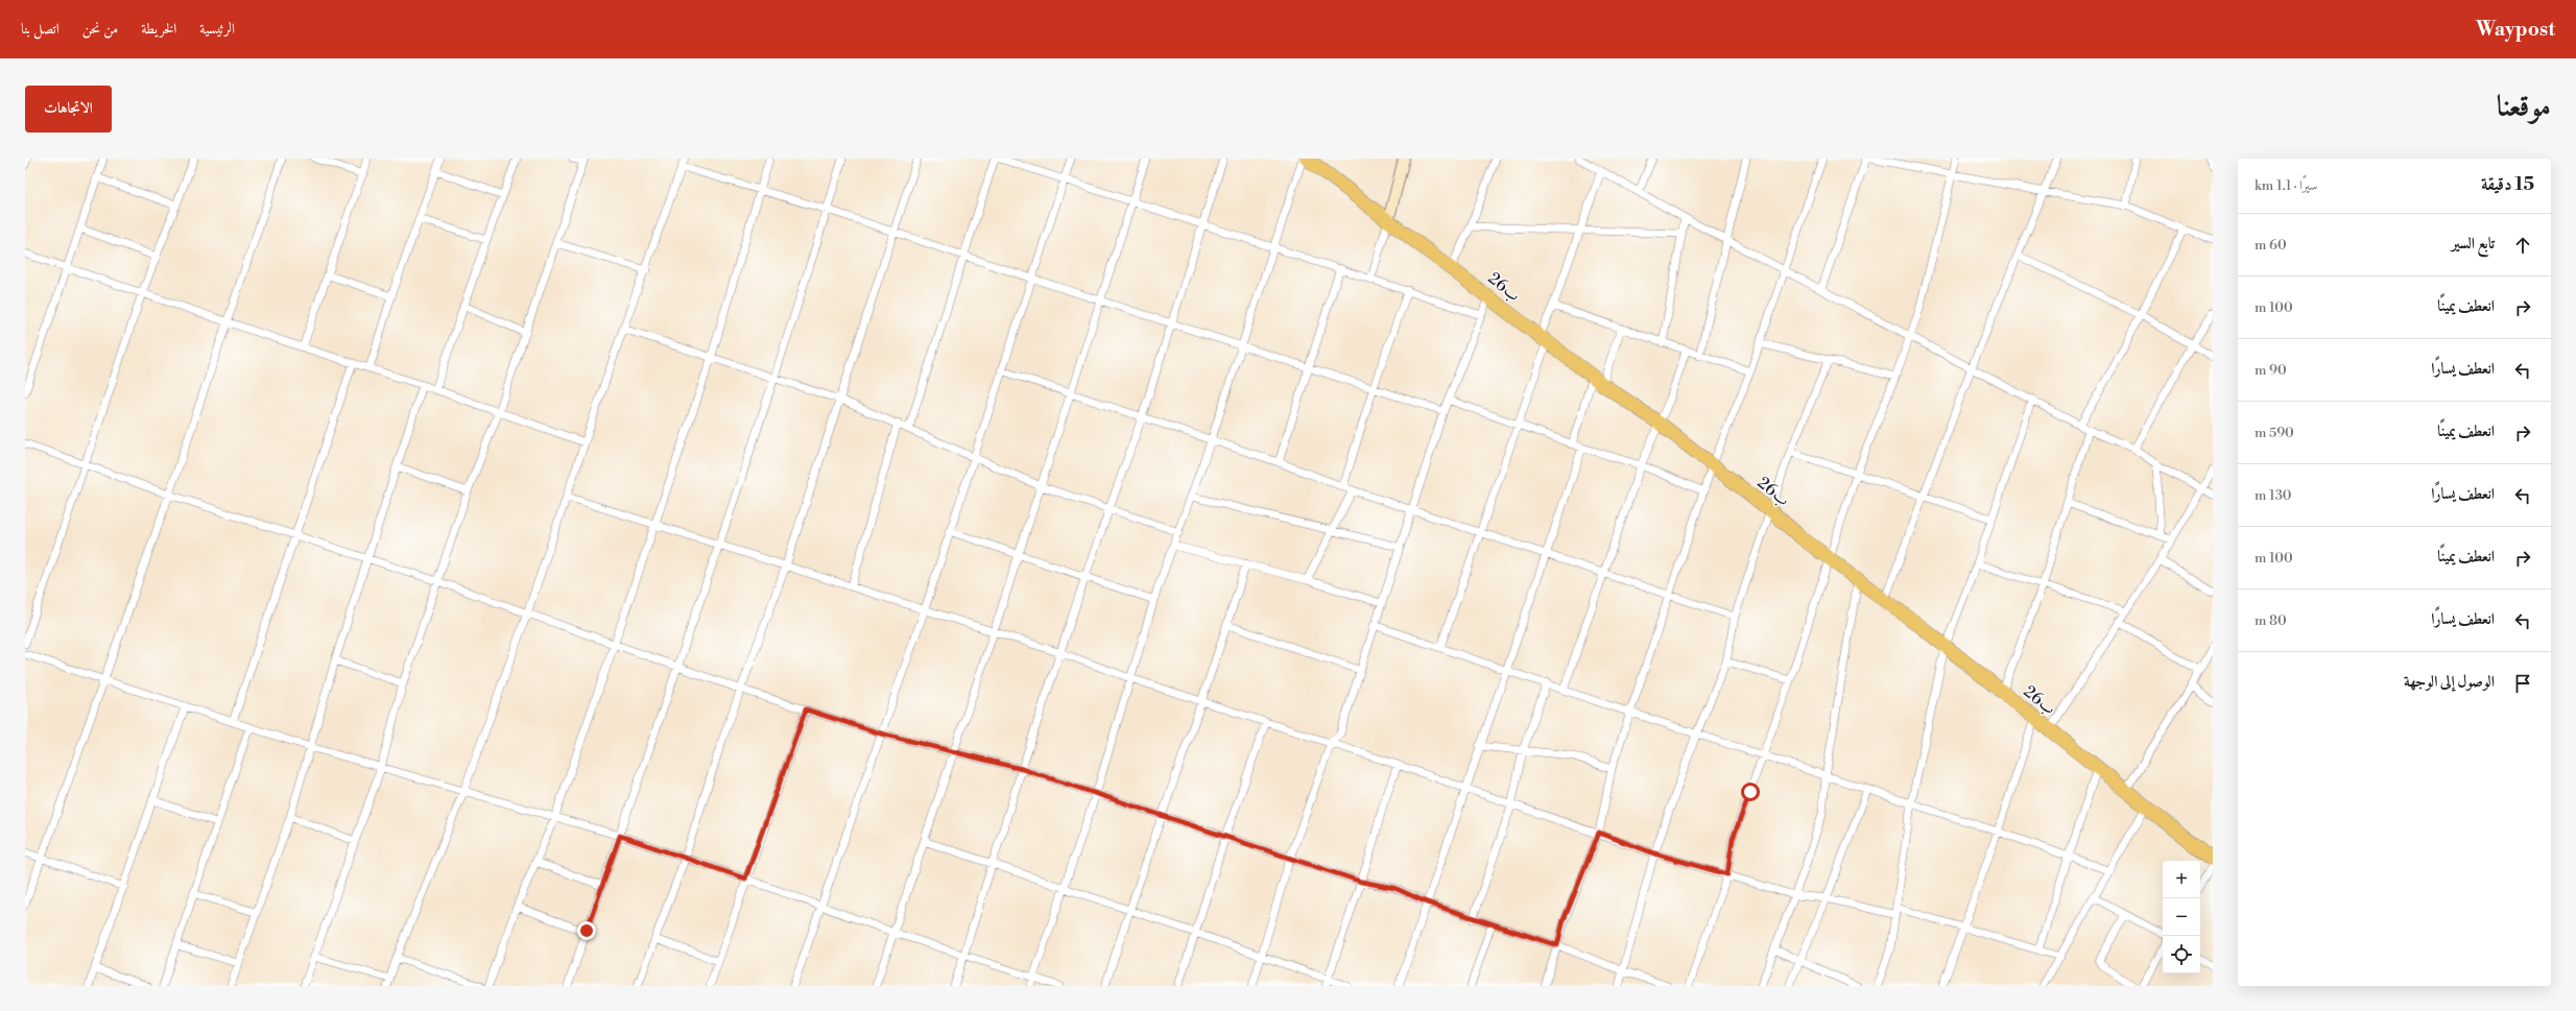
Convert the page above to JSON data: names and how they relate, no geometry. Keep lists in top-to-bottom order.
{
  "streets": {
    "highway": ["26ب"]
  },
  "page": {
    "header": "Waypost",
    "nav": [
      "الرئيسية",
      "الخريطة",
      "من نحن",
      "اتصل بنا"
    ],
    "title": "موقعنا",
    "buttons": "الاتجاهات",
    "heading": ["15 دقيقة", "سيرًا · 1.1 km"],
    "list": [
      ["تابع السير", "60 m"],
      ["انعطف يمينًا", "100 m"],
      ["انعطف يسارًا", "90 m"],
      ["انعطف يمينًا", "590 m"],
      ["انعطف يسارًا", "130 m"],
      ["انعطف يمينًا", "100 m"],
      ["انعطف يسارًا", "80 m"],
      "الوصول إلى الوجهة"
    ],
    "map_buttons": ["+", "−"]
  }
}
